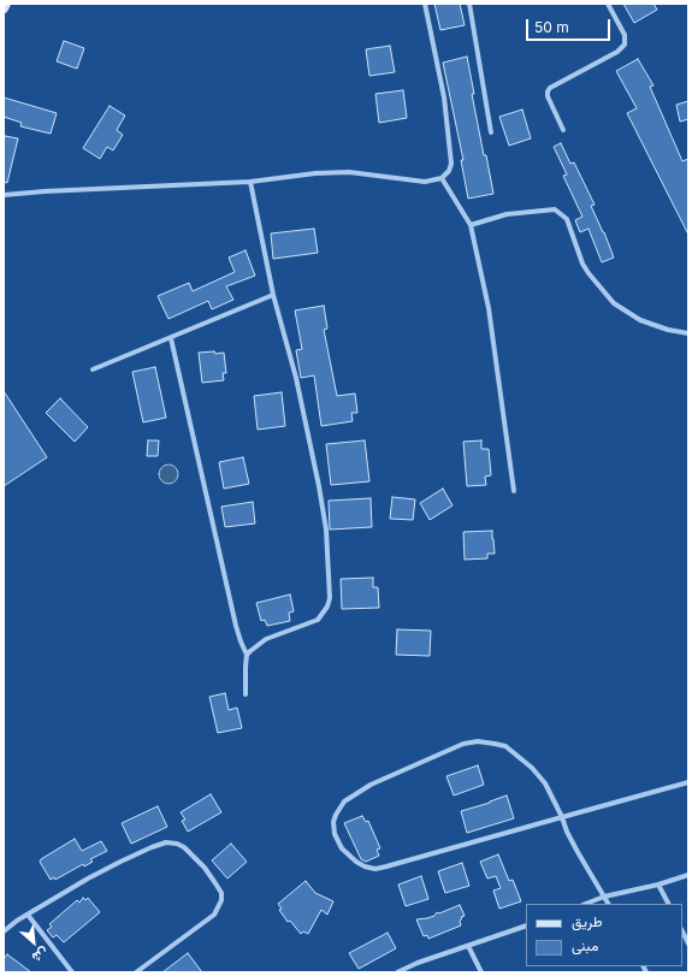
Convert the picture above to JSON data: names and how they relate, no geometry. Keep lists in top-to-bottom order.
{
  "legend": ["طريق", "مبنى"],
  "scale_bar": "50 m",
  "north": "bottom right"
}
